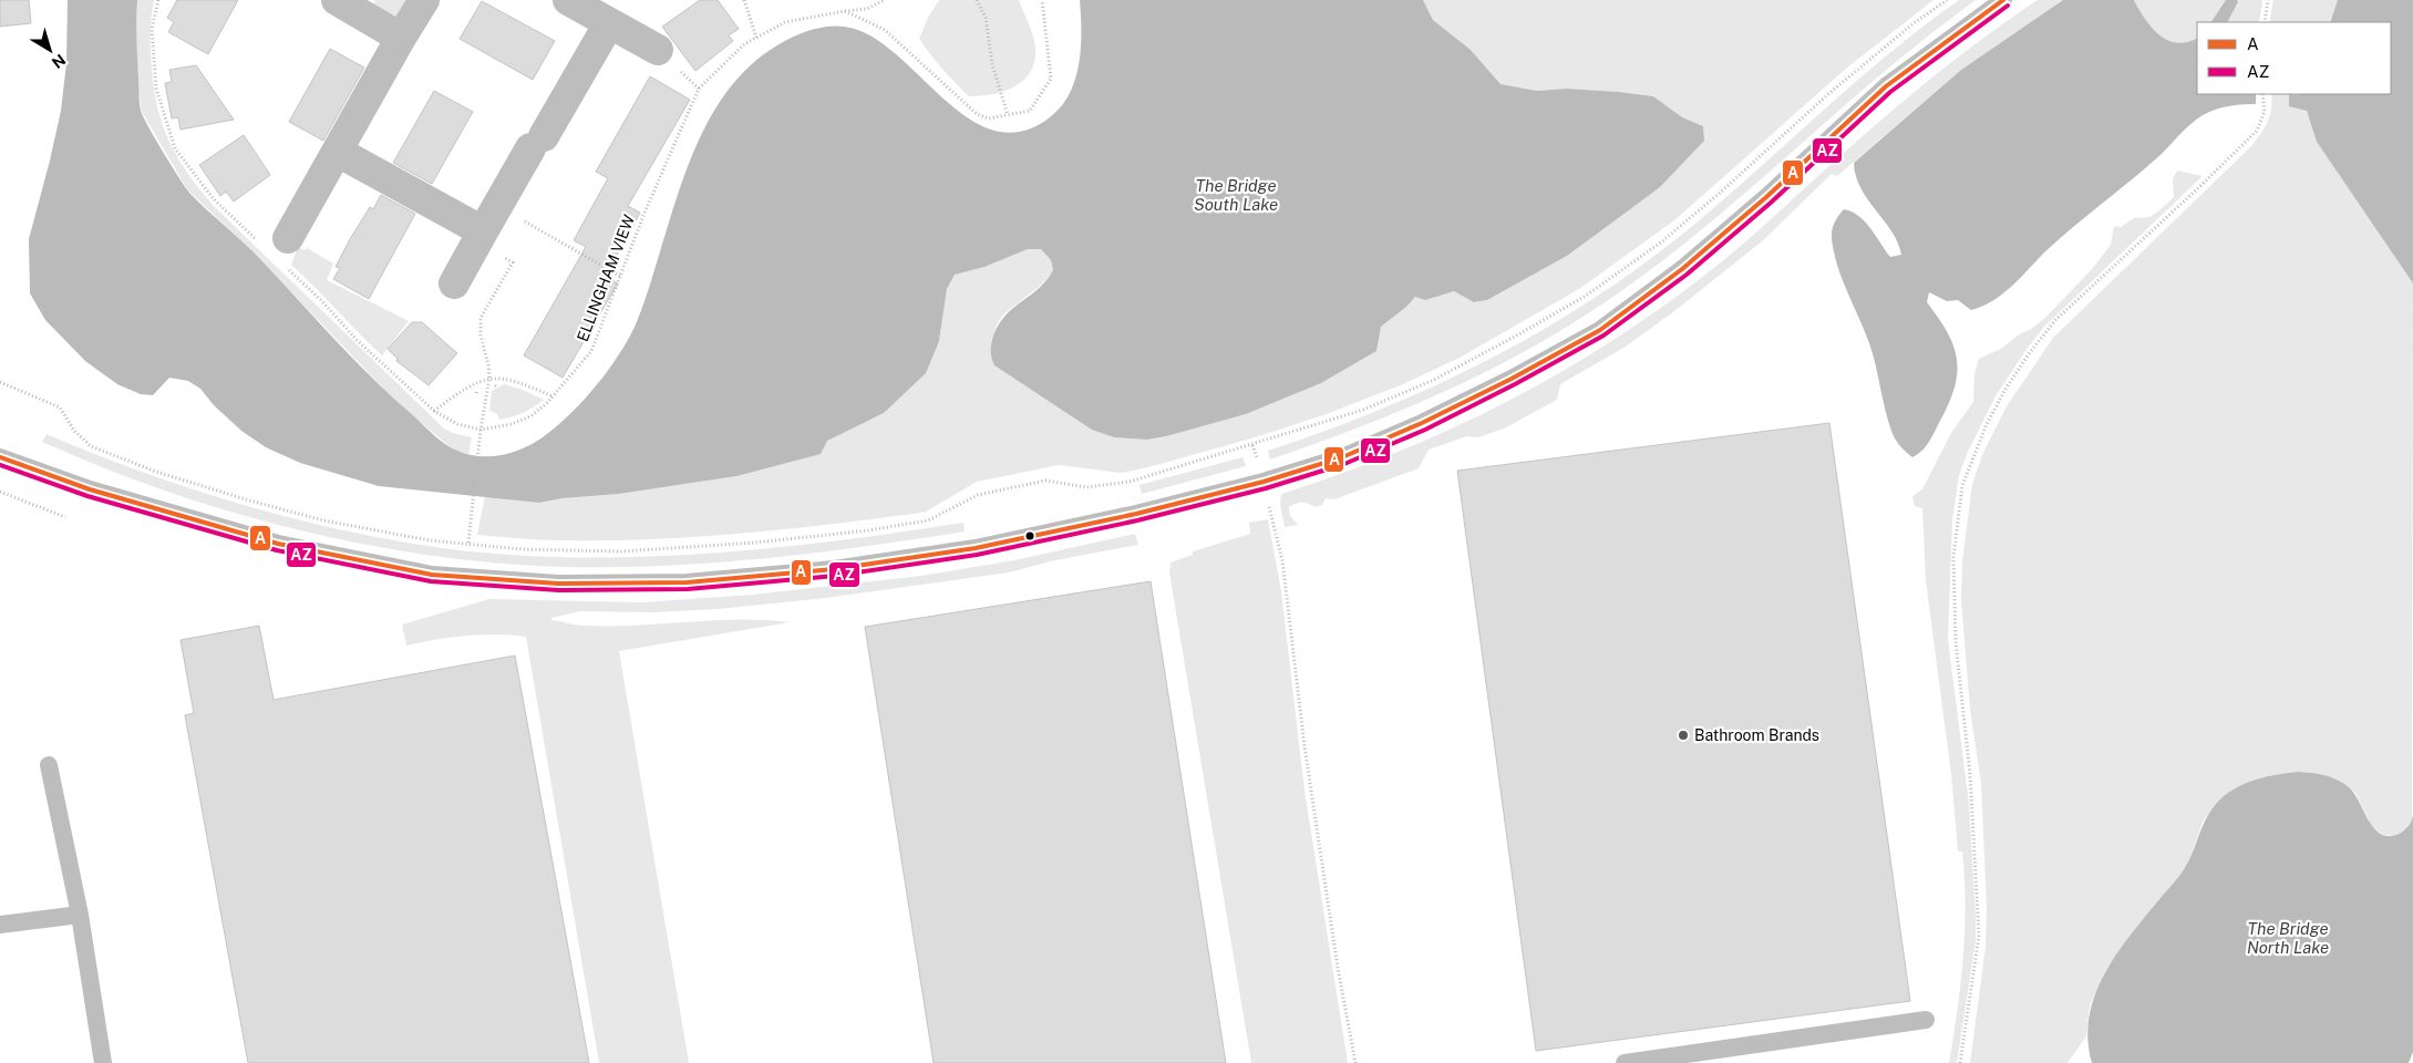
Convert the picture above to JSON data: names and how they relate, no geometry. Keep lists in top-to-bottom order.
{
  "streets": {
    "path": ["ELLINGHAM VIEW"]
  },
  "water": ["The Bridge South Lake", "The Bridge North Lake"],
  "places": ["Bathroom Brands"],
  "lines": ["transit line A", "transit line AZ"],
  "legend": ["A", "AZ"],
  "north": "bottom right"
}
